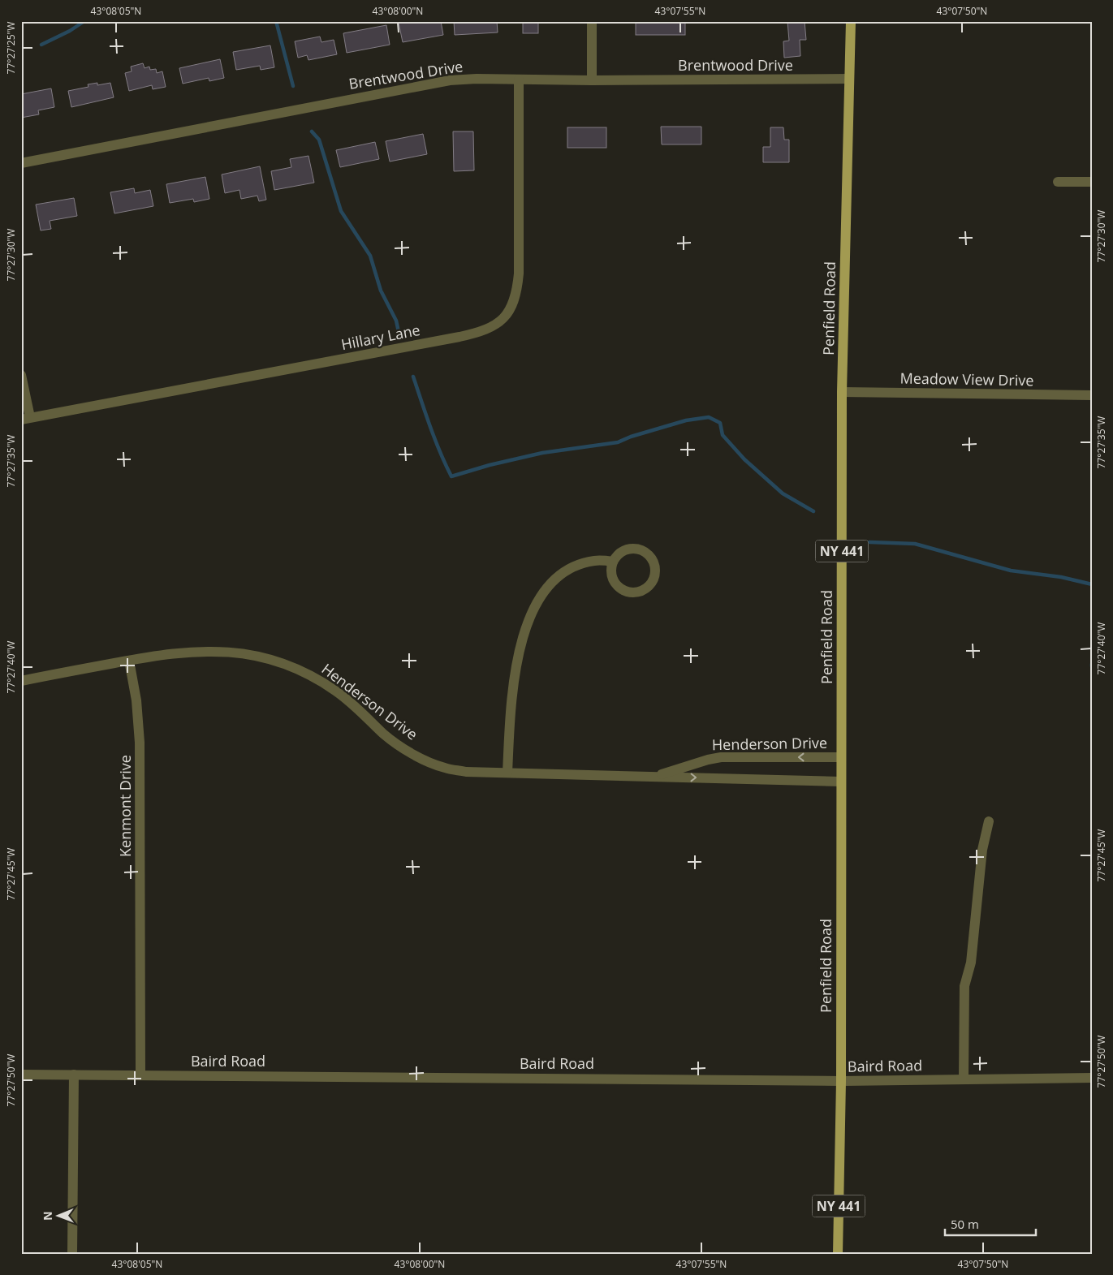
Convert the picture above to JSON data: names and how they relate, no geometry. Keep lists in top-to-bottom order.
{
  "streets": {
    "main road": ["Penfield Road", "NY 441"],
    "street": [
      "Brentwood Drive",
      "Hillary Lane",
      "Meadow View Drive",
      "Henderson Drive",
      "Kenmont Drive",
      "Baird Road"
    ]
  },
  "crossings": [
    ["Brentwood Drive", "Penfield Road"],
    ["Brentwood Drive", "Hillary Lane"],
    ["Penfield Road", "Meadow View Drive"],
    ["Penfield Road", "Henderson Drive"],
    ["Penfield Road", "Baird Road"],
    ["Henderson Drive", "Kenmont Drive"],
    ["Kenmont Drive", "Baird Road"]
  ],
  "scale_bar": "50 m",
  "north": "left",
  "coordinates": [
    "43°08'05\"N",
    "43°08'00\"N",
    "43°07'55\"N",
    "43°07'50\"N",
    "77°27'25\"W",
    "77°27'30\"W",
    "77°27'35\"W",
    "77°27'40\"W",
    "77°27'45\"W",
    "77°27'50\"W"
  ]
}
